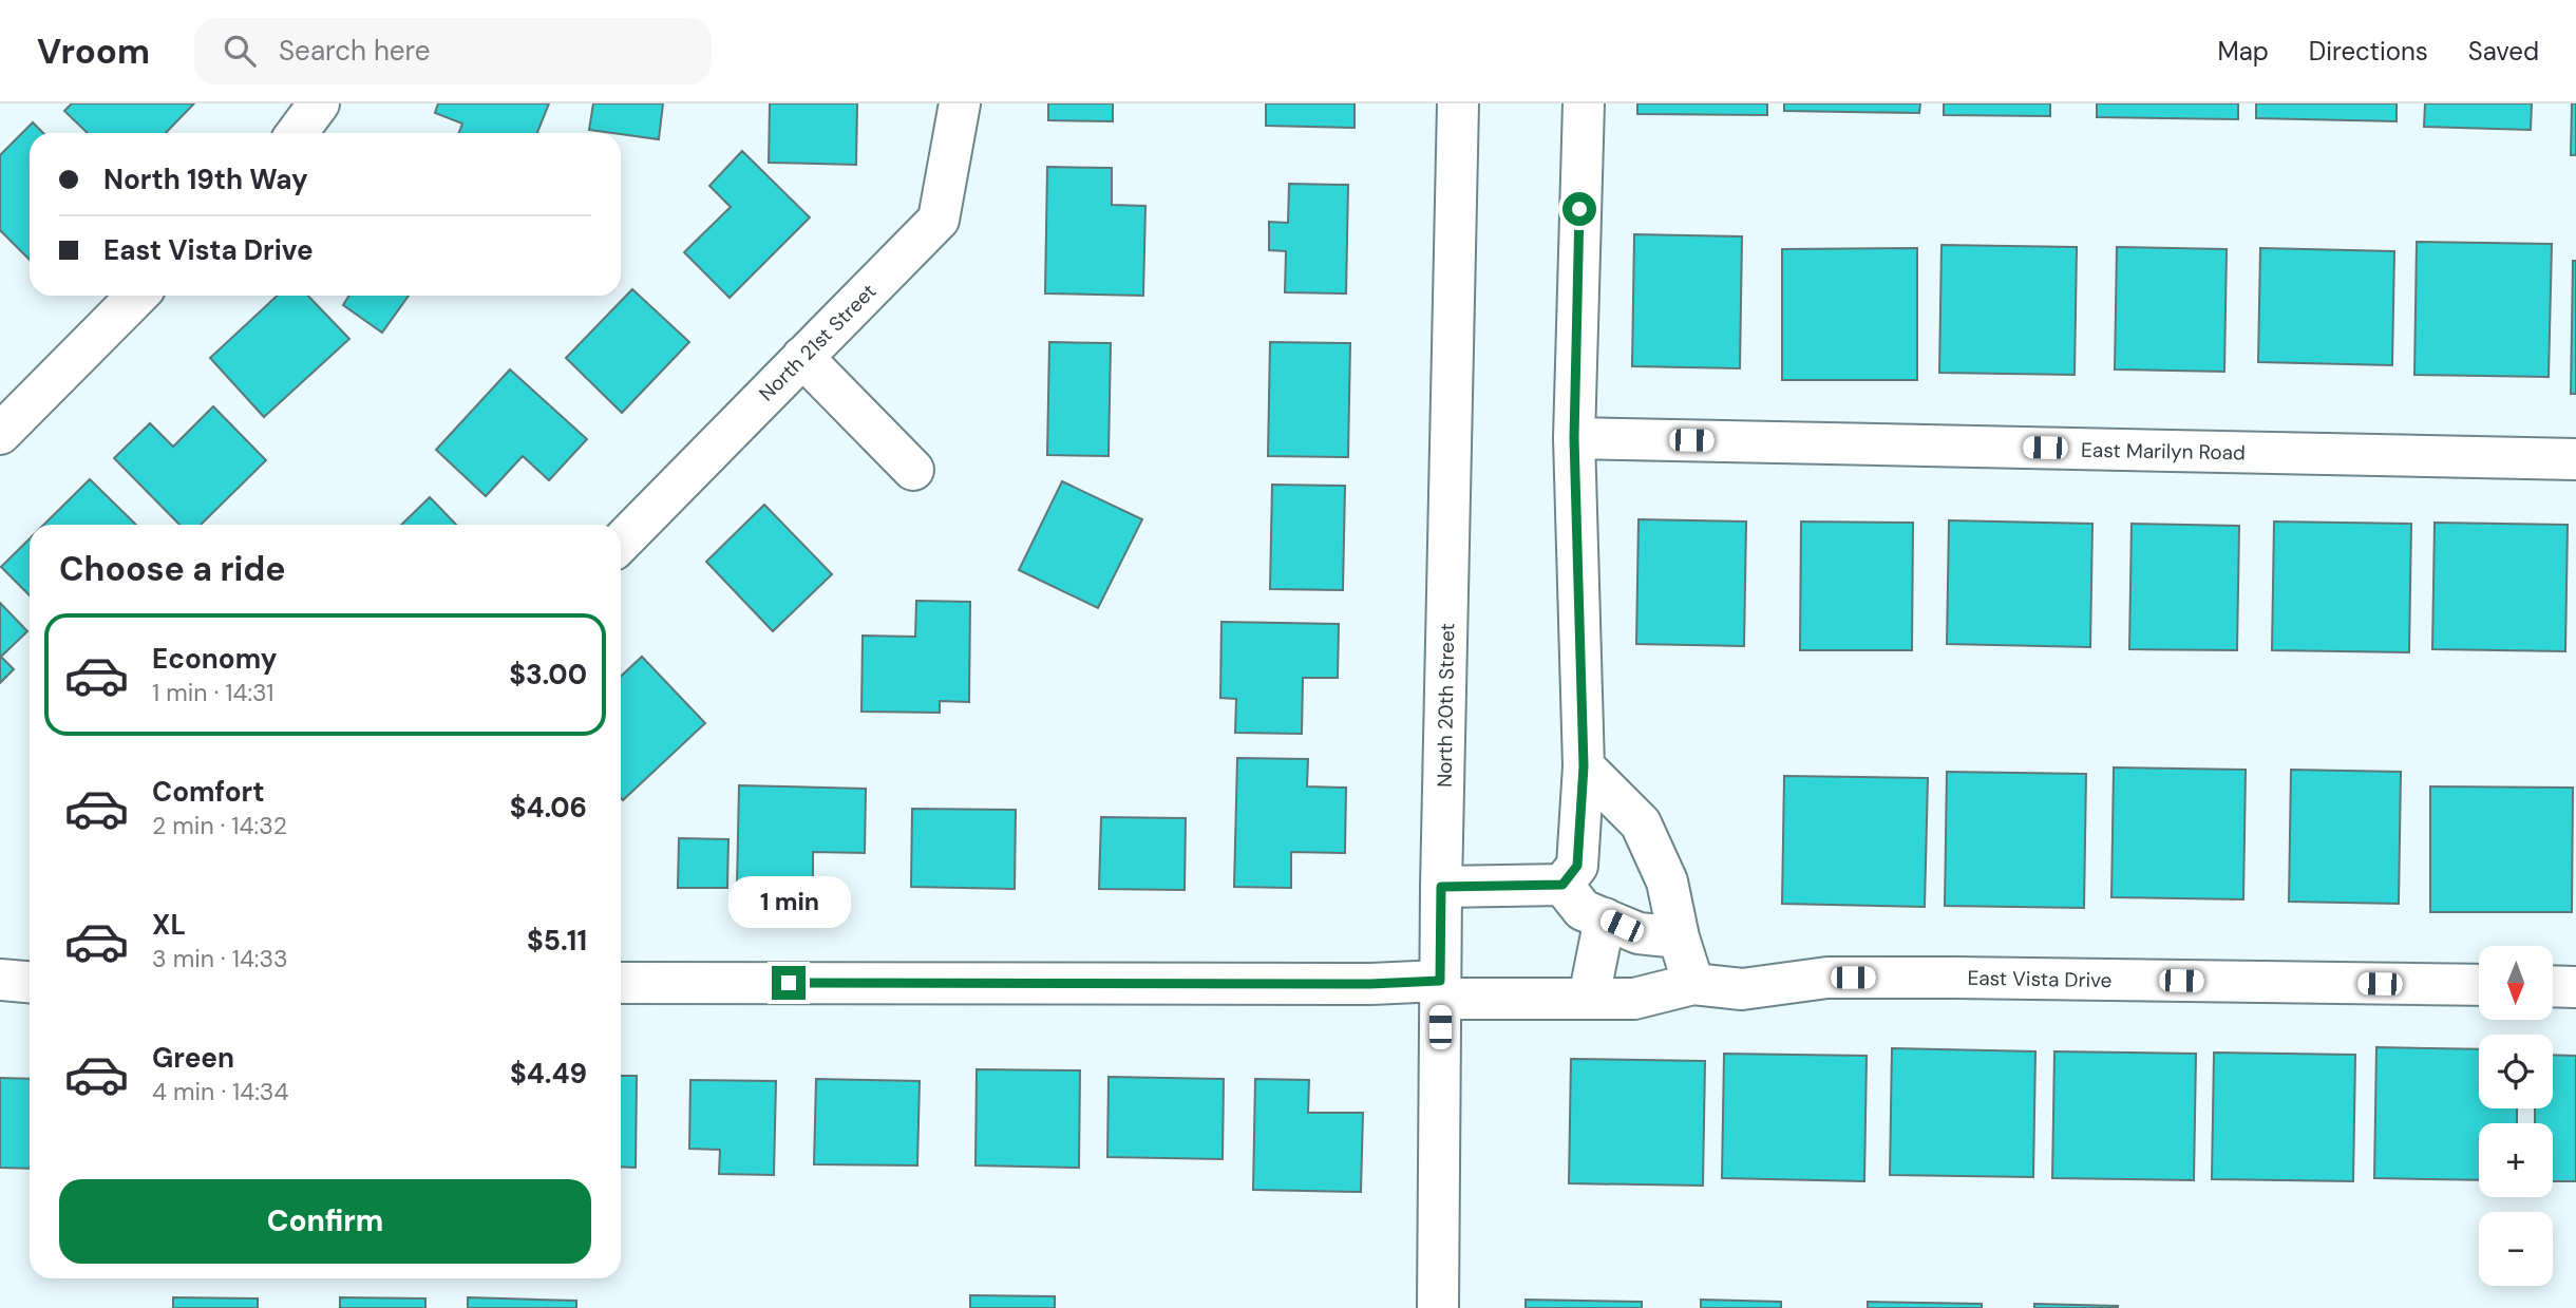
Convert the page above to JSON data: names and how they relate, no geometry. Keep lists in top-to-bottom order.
{
  "streets": {
    "street": [
      "North 21st Street",
      "East Marilyn Road",
      "North 20th Street",
      "East Vista Drive"
    ]
  },
  "crossings": [
    ["North 20th Street", "East Vista Drive"]
  ],
  "north": "bottom",
  "page": {
    "header": "Vroom",
    "search": "Search here",
    "nav": ["Map", "Directions", "Saved"],
    "banner": ["North 19th Way", "East Vista Drive"],
    "heading": "Choose a ride",
    "list": [
      {
        "name": "Economy",
        "note": "1 min · 14:31",
        "value": "$3.00"
      },
      {
        "name": "Comfort",
        "note": "2 min · 14:32",
        "value": "$4.06"
      },
      {
        "name": "XL",
        "note": "3 min · 14:33",
        "value": "$5.11"
      },
      {
        "name": "Green",
        "note": "4 min · 14:34",
        "value": "$4.49"
      }
    ],
    "bubble": "1 min",
    "map_buttons": ["+", "−"],
    "buttons": "Confirm"
  }
}
